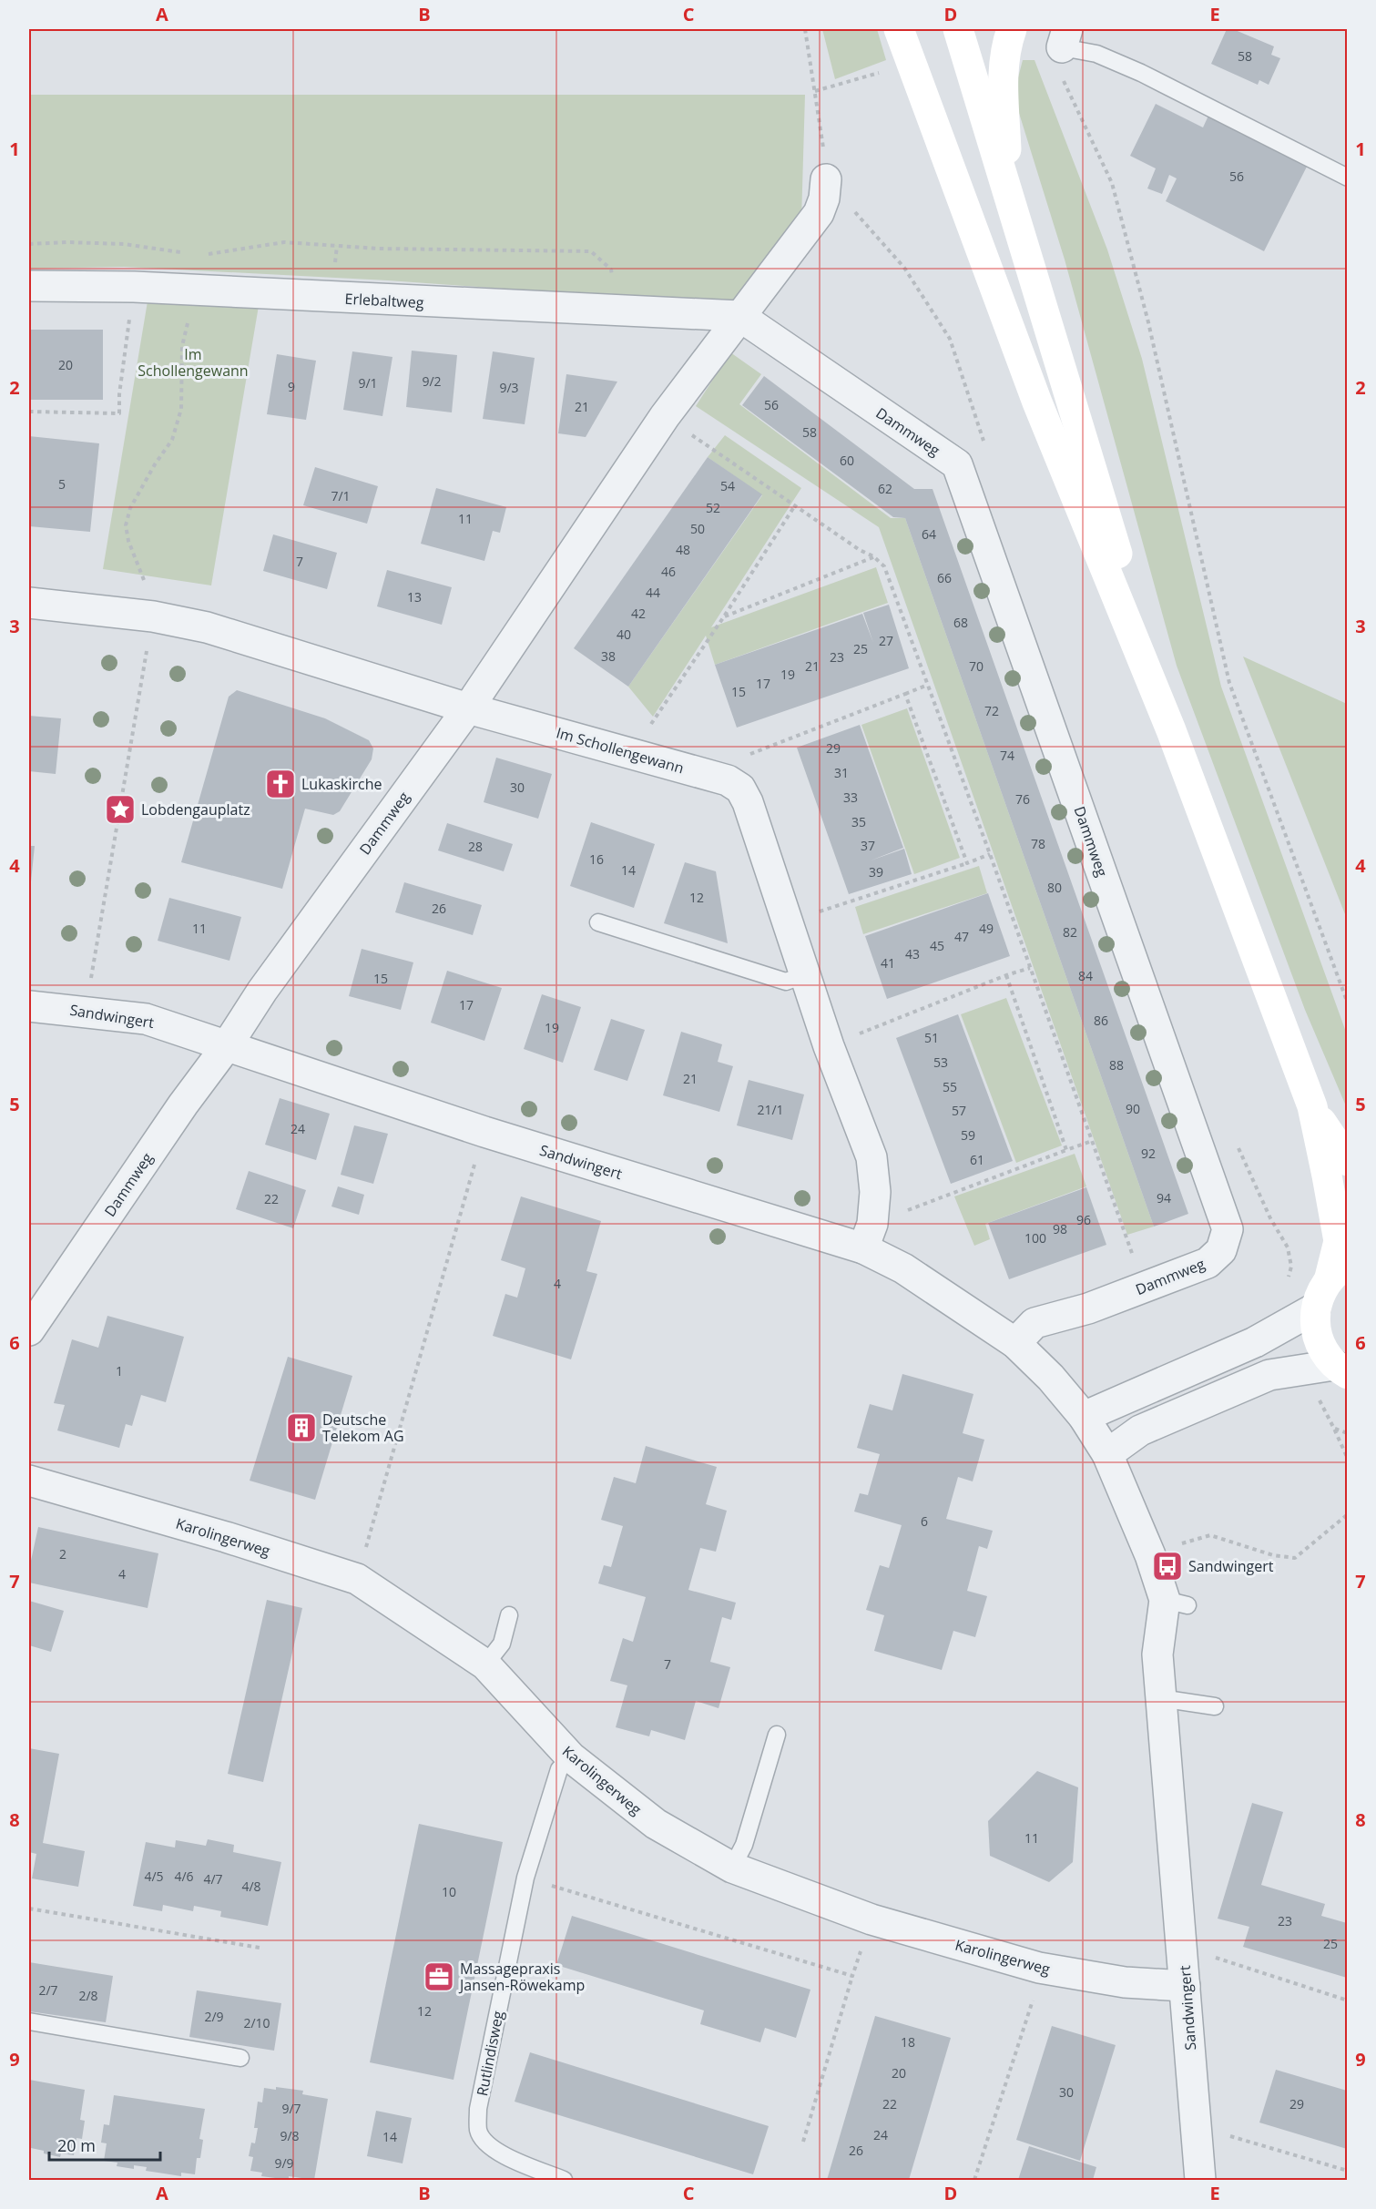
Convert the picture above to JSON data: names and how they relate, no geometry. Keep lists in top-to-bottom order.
{
  "streets": {
    "street": [
      "Erlebaltweg",
      "Dammweg",
      "Im Schollengewann",
      "Sandwingert",
      "Karolingerweg"
    ],
    "lane": ["Rutlindisweg"]
  },
  "crossings": [
    ["Erlebaltweg", "Dammweg"],
    ["Dammweg", "Im Schollengewann"],
    ["Dammweg", "Sandwingert"],
    ["Im Schollengewann", "Sandwingert"],
    ["Sandwingert", "Karolingerweg"],
    ["Karolingerweg", "Rutlindisweg"]
  ],
  "parks": ["Im Schollengewann"],
  "places": {
    "church": ["Lukaskirche"],
    "place": ["Lobdengauplatz"],
    "building": ["Deutsche Telekom AG"],
    "bus stop": ["Sandwingert"],
    "office": ["Massagepraxis Jansen-Röwekamp"]
  },
  "house_numbers": [
    "58",
    "56",
    "20",
    "9/2",
    "9/1",
    "9",
    "9/3",
    "56",
    "21",
    "58",
    "60",
    "5",
    "54",
    "62",
    "7/1",
    "52",
    "11",
    "50",
    "64",
    "48",
    "7",
    "46",
    "66",
    "44",
    "13",
    "42",
    "68",
    "40",
    "27",
    "25",
    "38",
    "23",
    "21",
    "70",
    "19",
    "17",
    "15",
    "72",
    "29",
    "74",
    "31",
    "30",
    "33",
    "76",
    "35",
    "78",
    "37",
    "28",
    "16",
    "14",
    "39",
    "80",
    "12",
    "26",
    "11",
    "49",
    "82",
    "47",
    "45",
    "43",
    "41",
    "84",
    "15",
    "17",
    "86",
    "19",
    "51",
    "53",
    "88",
    "21",
    "55",
    "90",
    "21/1",
    "57",
    "24",
    "59",
    "92",
    "61",
    "94",
    "22",
    "96",
    "98",
    "100",
    "4",
    "1",
    "6",
    "2",
    "4",
    "7",
    "11",
    "4/5",
    "4/6",
    "4/7",
    "4/8",
    "10",
    "23",
    "25",
    "2/7",
    "2/8",
    "12",
    "2/9",
    "2/10",
    "18",
    "20",
    "30",
    "22",
    "29",
    "9/7",
    "24",
    "9/8",
    "14",
    "26",
    "9/9"
  ],
  "scale_bar": "20 m",
  "grid": {
    "columns": [
      "A",
      "B",
      "C",
      "D",
      "E"
    ],
    "rows": [
      "1",
      "2",
      "3",
      "4",
      "5",
      "6",
      "7",
      "8",
      "9"
    ]
  }
}
